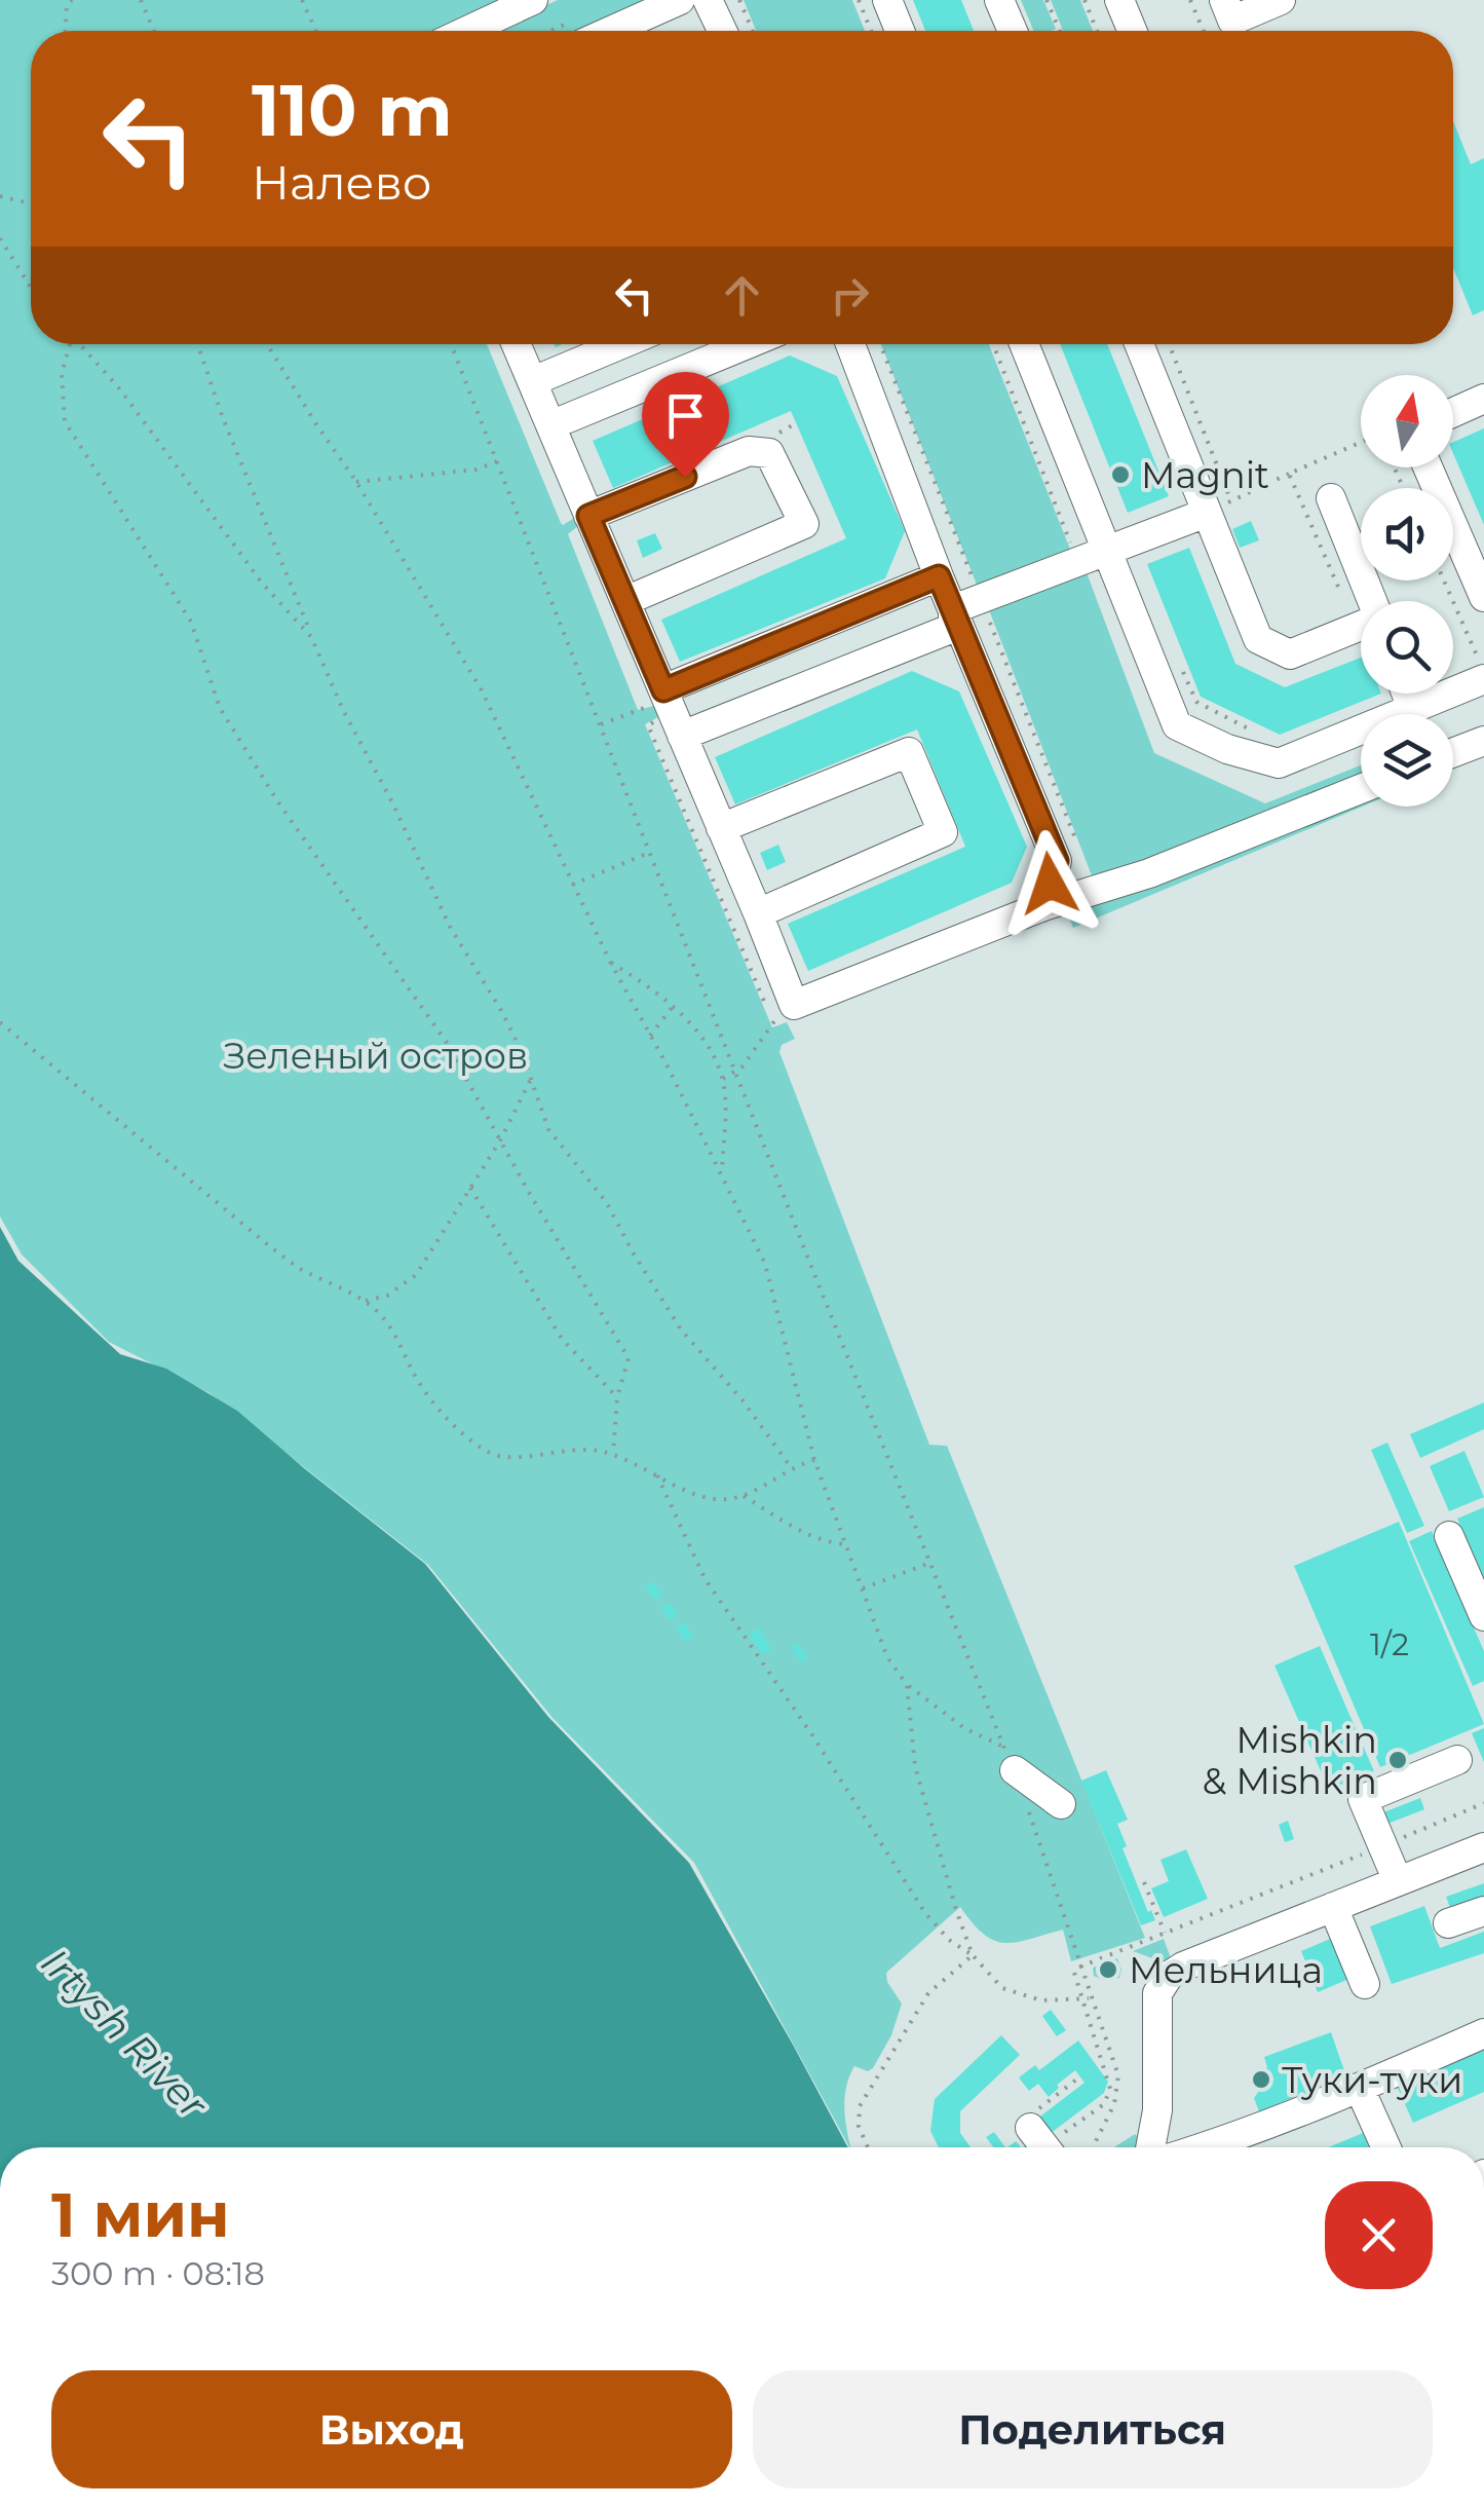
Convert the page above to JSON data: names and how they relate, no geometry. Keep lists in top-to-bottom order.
{
  "water": ["Irtysh River"],
  "parks": ["Зеленый остров"],
  "places": [
    "Magnit",
    "Mishkin & Mishkin",
    "Мельница",
    "Туки-туки"
  ],
  "house_numbers": ["1/2"],
  "north": "top",
  "page": {
    "turn": ["110 m", "Налево"],
    "heading": ["1 мин", "300 m · 08:18"],
    "buttons": ["Выход", "Поделиться"]
  }
}
